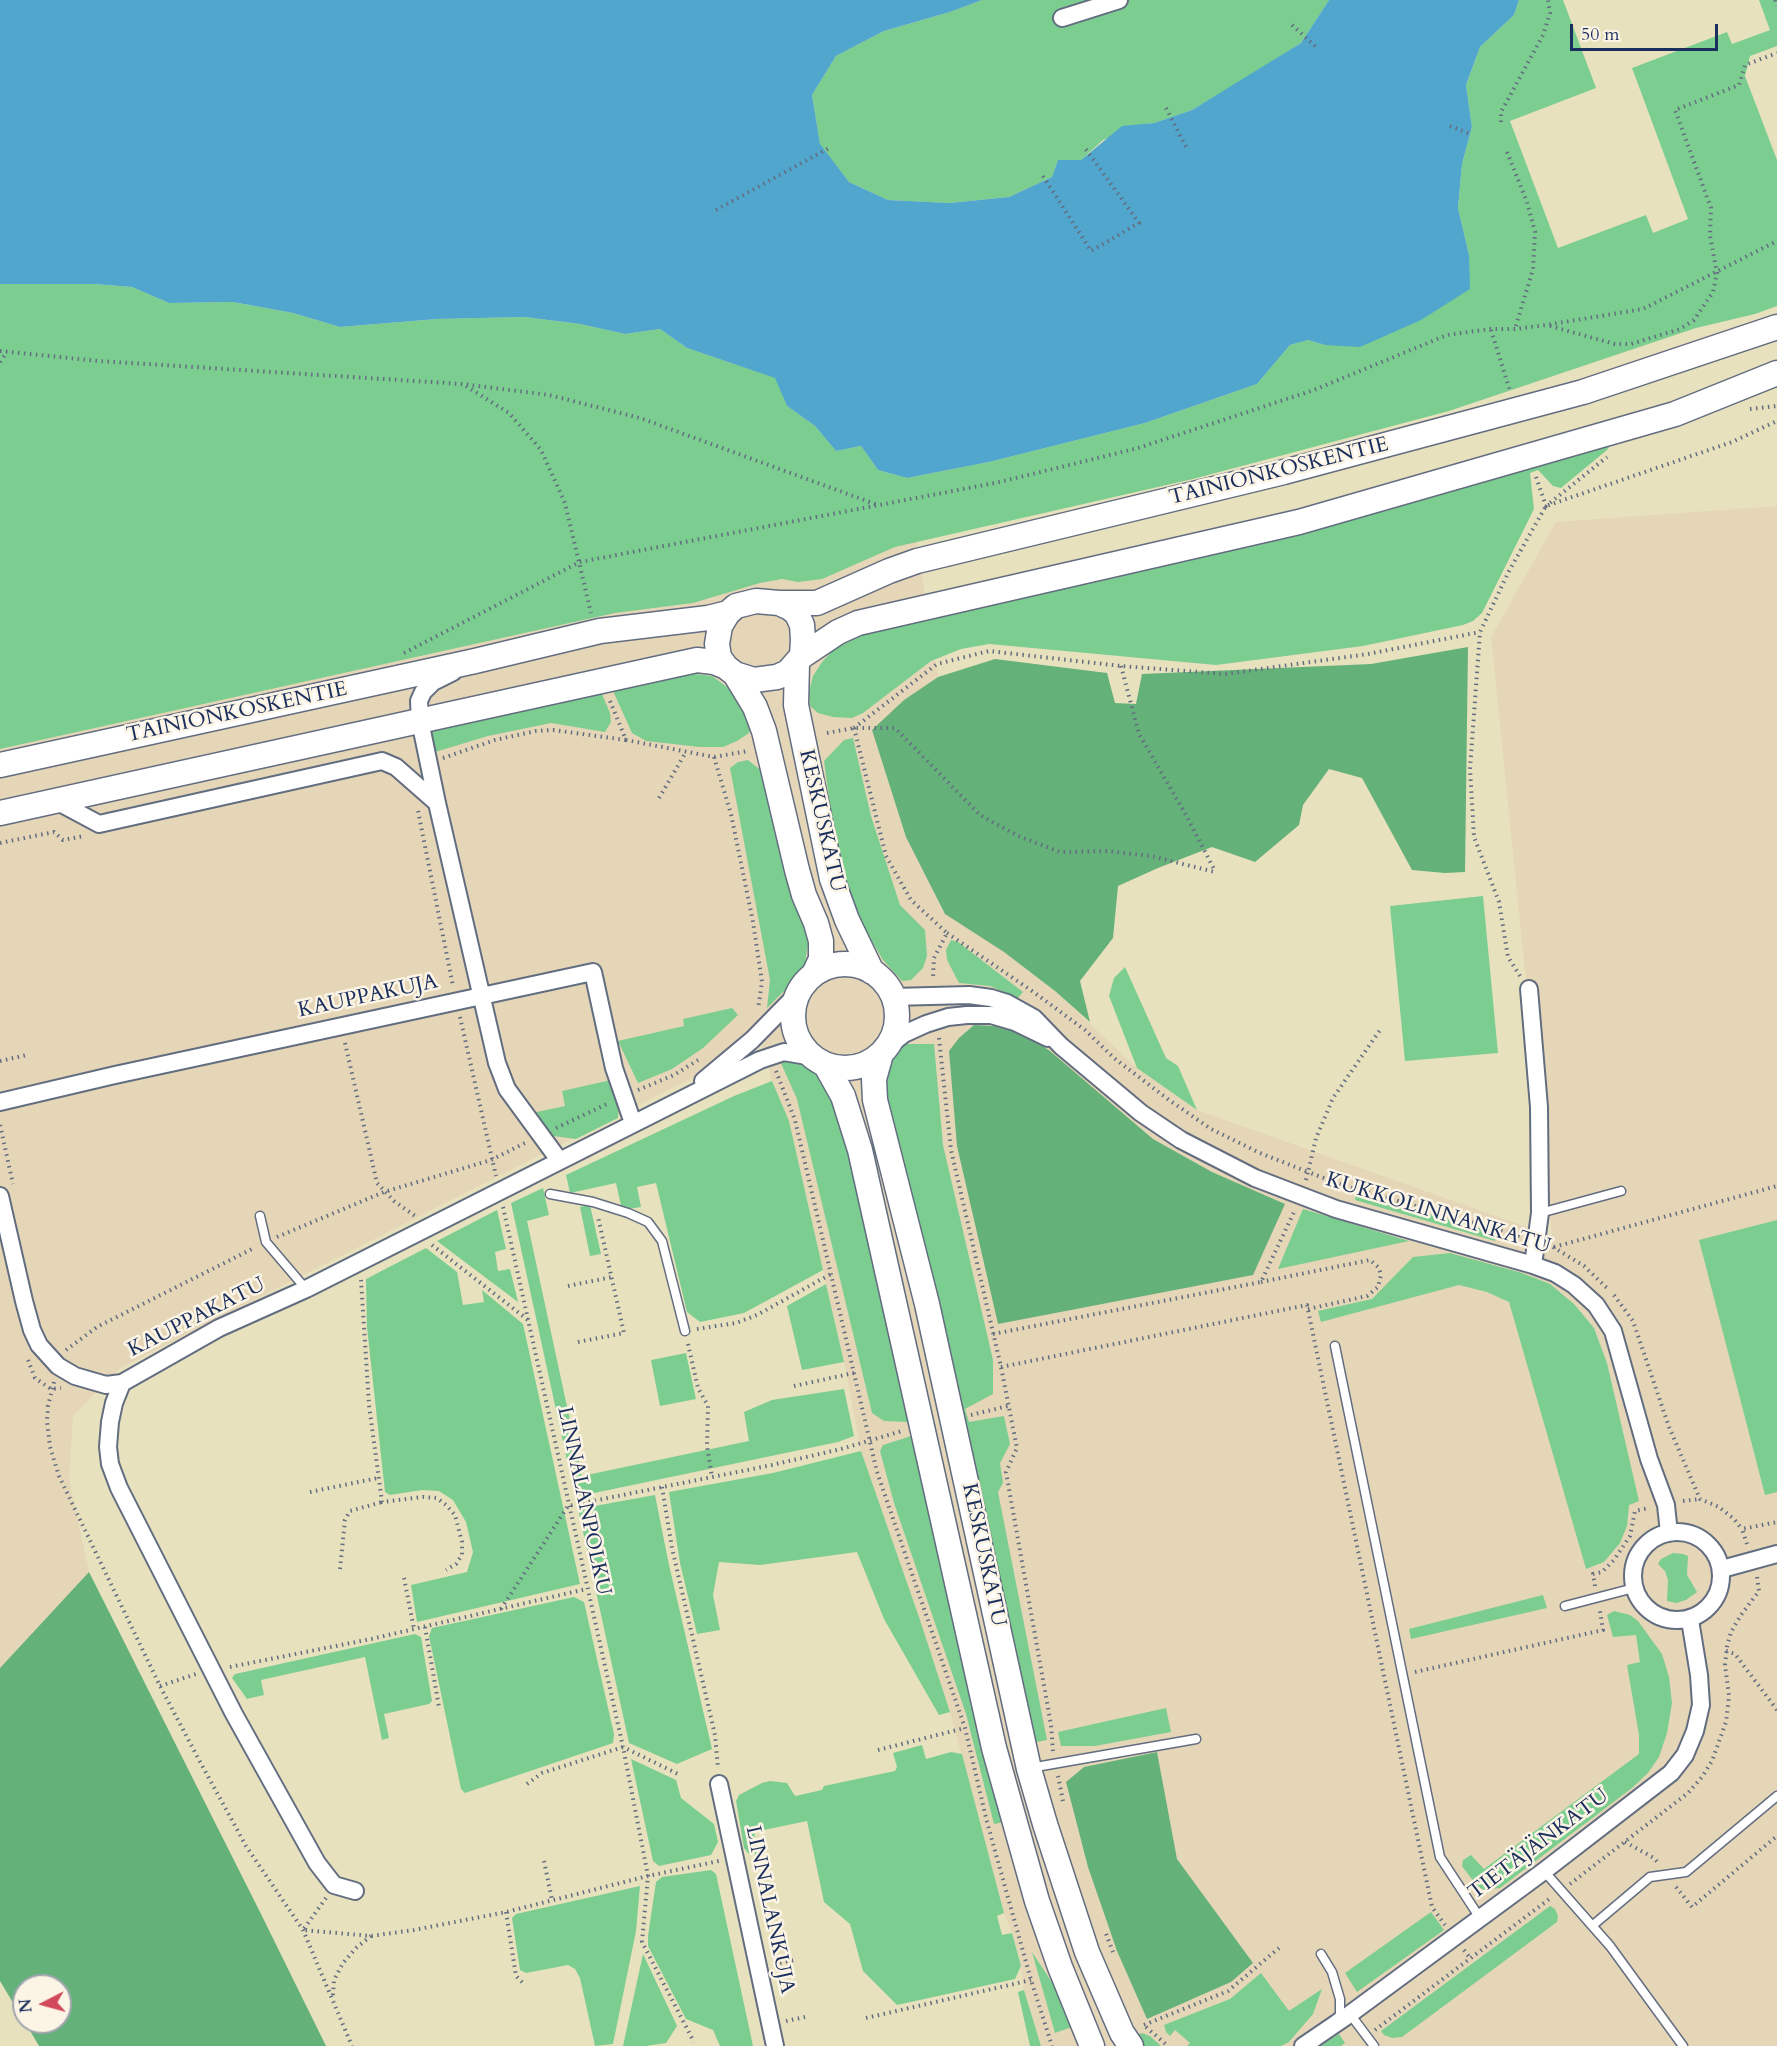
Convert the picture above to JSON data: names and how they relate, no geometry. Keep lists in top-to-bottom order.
{
  "streets": {
    "main road": ["TAINIONKOSKENTIE", "KESKUSKATU"],
    "street": [
      "KAUPPAKUJA",
      "KUKKOLINNANKATU",
      "KAUPPAKATU",
      "TIETÄJÄNKATU",
      "LINNALANKUJA"
    ],
    "path": ["LINNALANPOLKU"]
  },
  "crossings": [
    ["TAINIONKOSKENTIE", "KESKUSKATU"],
    ["TAINIONKOSKENTIE", "KAUPPAKUJA"],
    ["TAINIONKOSKENTIE", "KAUPPAKATU"],
    ["KESKUSKATU", "KUKKOLINNANKATU"],
    ["KESKUSKATU", "KAUPPAKATU"],
    ["KAUPPAKUJA", "KAUPPAKATU"],
    ["KUKKOLINNANKATU", "KAUPPAKATU"],
    ["KUKKOLINNANKATU", "TIETÄJÄNKATU"]
  ],
  "scale_bar": "50 m",
  "north": "left"
}
